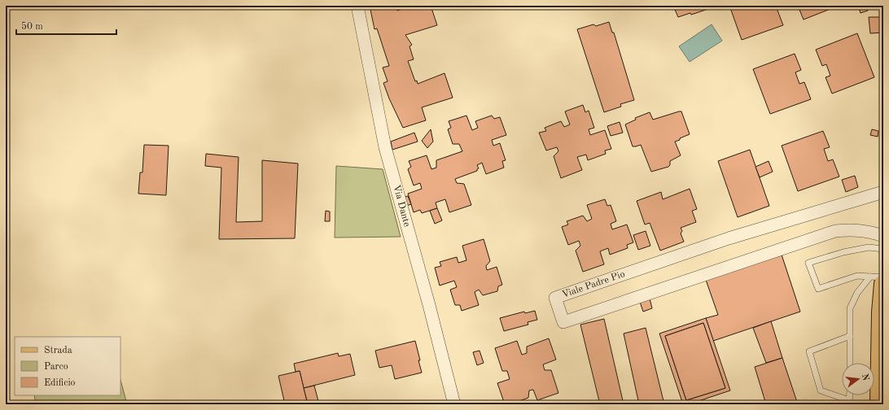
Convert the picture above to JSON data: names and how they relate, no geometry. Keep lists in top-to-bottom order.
{
  "streets": {
    "street": ["Via Dante", "Viale Padre Pio"]
  },
  "legend": ["Strada", "Parco", "Edificio"],
  "scale_bar": "50 m",
  "north": "right"
}
